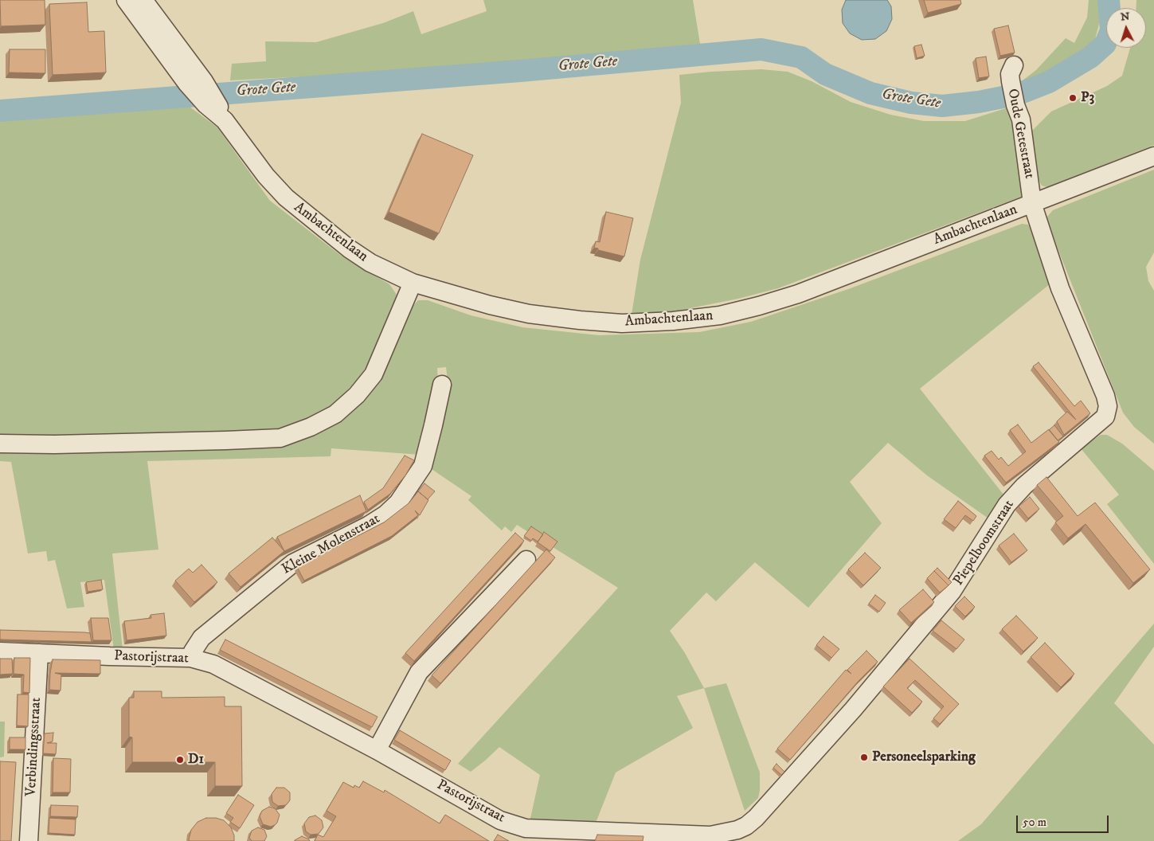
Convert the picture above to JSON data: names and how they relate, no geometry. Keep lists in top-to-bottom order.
{
  "streets": {
    "street": [
      "Oude Getestraat",
      "Ambachtenlaan",
      "Piepelboomstraat",
      "Kleine Molenstraat",
      "Pastorijstraat",
      "Verbindingsstraat"
    ]
  },
  "crossings": [
    ["Oude Getestraat", "Ambachtenlaan"],
    ["Oude Getestraat", "Piepelboomstraat"],
    ["Ambachtenlaan", "Piepelboomstraat"],
    ["Piepelboomstraat", "Pastorijstraat"],
    ["Kleine Molenstraat", "Pastorijstraat"],
    ["Pastorijstraat", "Verbindingsstraat"]
  ],
  "water": ["Grote Gete"],
  "places": ["P3", "Personeelsparking", "D1"],
  "scale_bar": "50 m",
  "north": "top"
}
